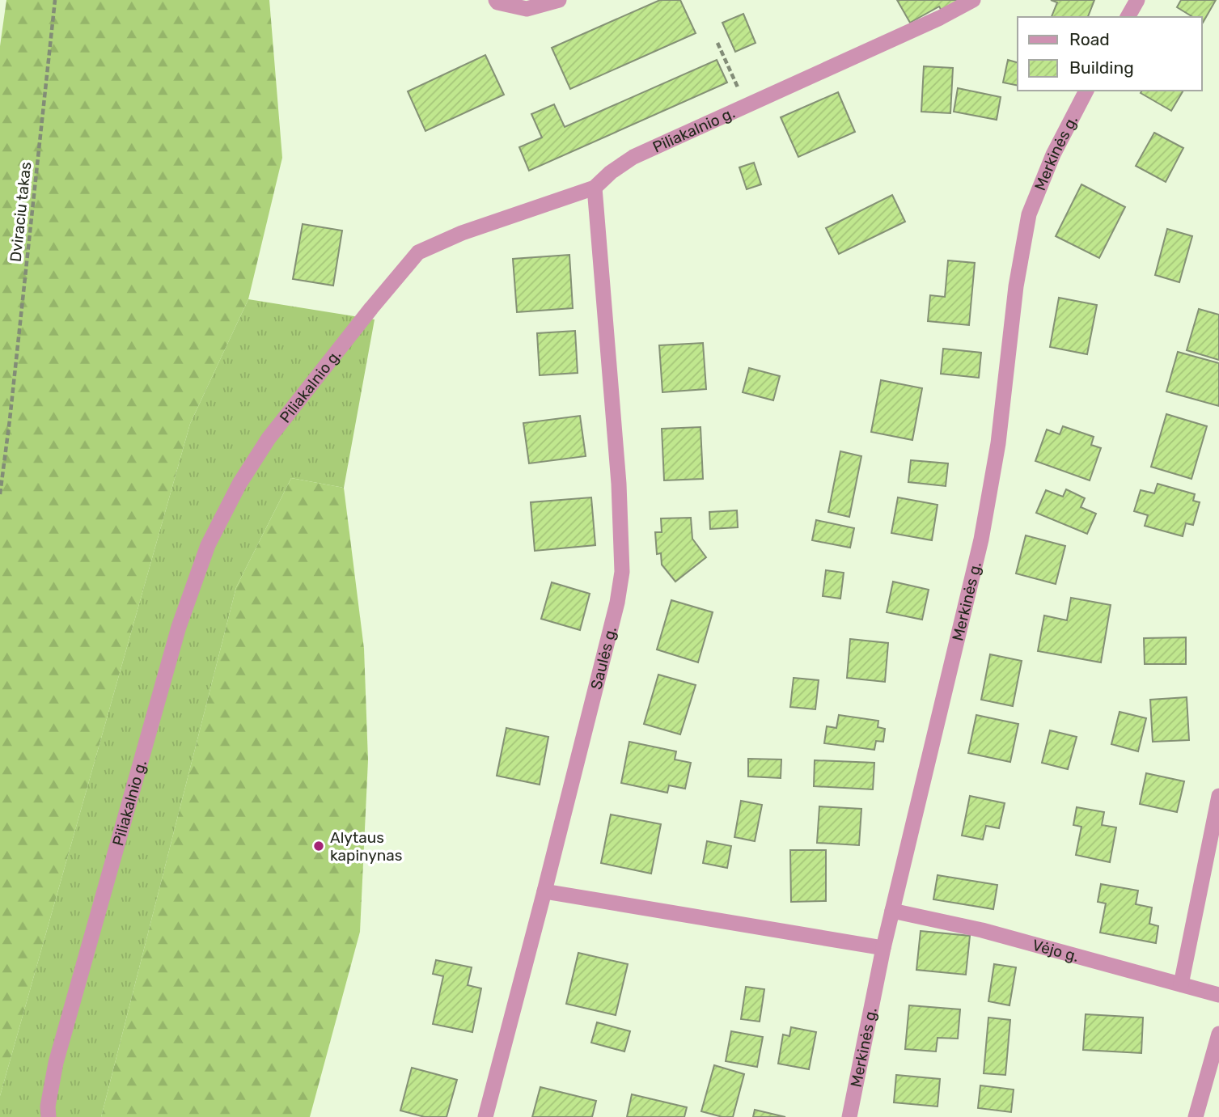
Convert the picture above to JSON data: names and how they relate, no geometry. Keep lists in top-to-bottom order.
{
  "streets": {
    "street": [
      "Piliakalnio g.",
      "Merkinės g.",
      "Saulės g.",
      "Vėjo g."
    ],
    "path": ["Dviraciu takas"]
  },
  "crossings": [
    ["Piliakalnio g.", "Saulės g."],
    ["Merkinės g.", "Vėjo g."]
  ],
  "places": ["Alytaus kapinynas"],
  "legend": ["Road", "Building"]
}
